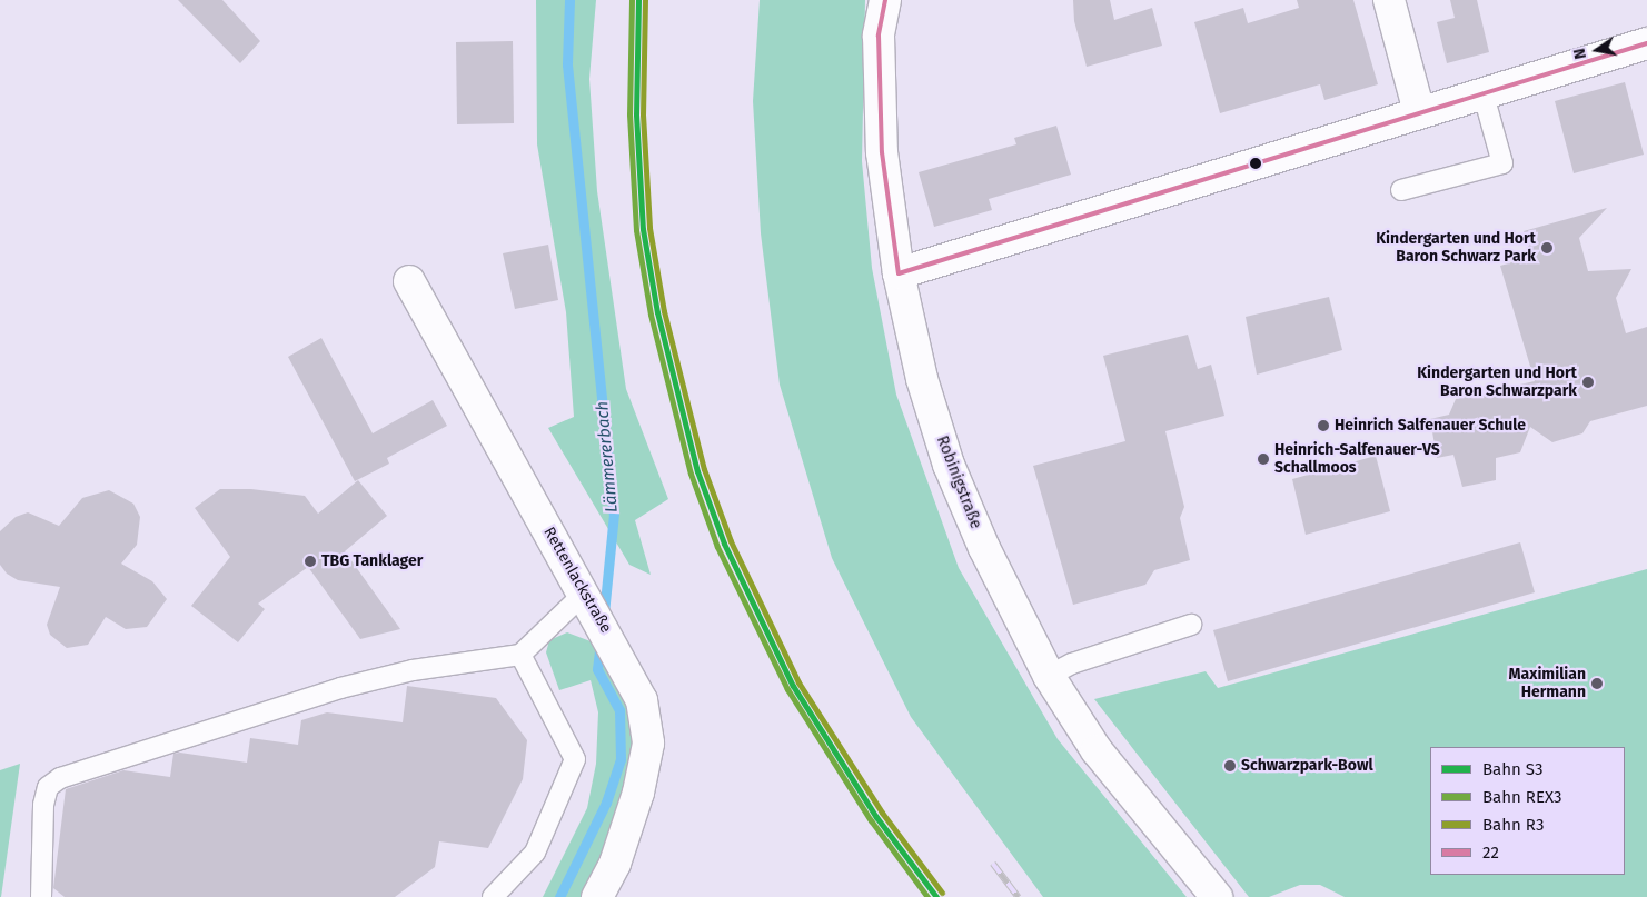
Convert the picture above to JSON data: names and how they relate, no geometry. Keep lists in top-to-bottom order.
{
  "streets": {
    "street": ["Robinigstraße", "Rettenlackstraße"]
  },
  "water": ["Lämmererbach"],
  "places": [
    "Kindergarten und Hort Baron Schwarz Park",
    "Kindergarten und Hort Baron Schwarzpark",
    "Heinrich Salfenauer Schule",
    "Heinrich-Salfenauer-VS Schallmoos",
    "TBG Tanklager",
    "Maximilian Hermann",
    "Schwarzpark-Bowl"
  ],
  "lines": [
    "rail line S3",
    "rail line REX3",
    "rail line R3",
    "transit line 22"
  ],
  "legend": [
    "Bahn S3",
    "Bahn REX3",
    "Bahn R3",
    "22"
  ],
  "north": "left"
}
